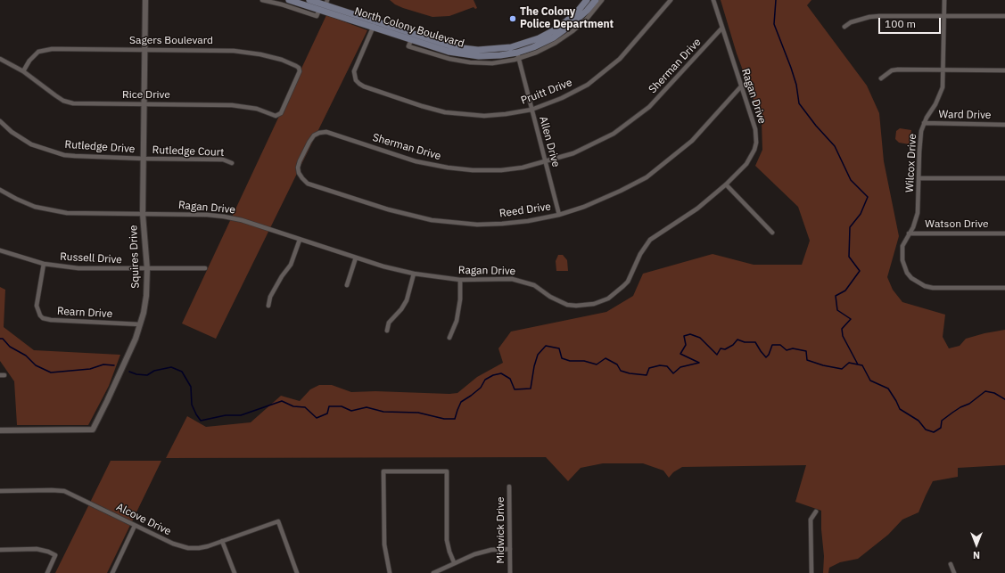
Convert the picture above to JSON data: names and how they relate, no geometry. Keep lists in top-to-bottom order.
{
  "streets": {
    "main road": ["North Colony Boulevard"],
    "street": [
      "Sagers Boulevard",
      "Sherman Drive",
      "Pruitt Drive",
      "Rice Drive",
      "Ragan Drive",
      "Ward Drive",
      "Allen Drive",
      "Rutledge Drive",
      "Rutledge Court",
      "Wilcox Drive",
      "Reed Drive",
      "Watson Drive",
      "Squires Drive",
      "Russell Drive",
      "Rearn Drive",
      "Alcove Drive",
      "Midwick Drive"
    ]
  },
  "crossings": [
    ["North Colony Boulevard", "Pruitt Drive"],
    ["North Colony Boulevard", "Allen Drive"],
    ["Sagers Boulevard", "Rice Drive"],
    ["Sagers Boulevard", "Squires Drive"],
    ["Sherman Drive", "Ragan Drive"],
    ["Sherman Drive", "Allen Drive"],
    ["Sherman Drive", "Reed Drive"],
    ["Pruitt Drive", "Allen Drive"],
    ["Rice Drive", "Squires Drive"],
    ["Ragan Drive", "Reed Drive"],
    ["Ragan Drive", "Squires Drive"],
    ["Ward Drive", "Wilcox Drive"],
    ["Allen Drive", "Reed Drive"],
    ["Rutledge Drive", "Rutledge Court"],
    ["Rutledge Drive", "Squires Drive"],
    ["Rutledge Court", "Squires Drive"],
    ["Wilcox Drive", "Watson Drive"],
    ["Squires Drive", "Russell Drive"],
    ["Squires Drive", "Rearn Drive"],
    ["Russell Drive", "Rearn Drive"]
  ],
  "places": ["The Colony Police Department"],
  "scale_bar": "100 m",
  "north": "bottom"
}
